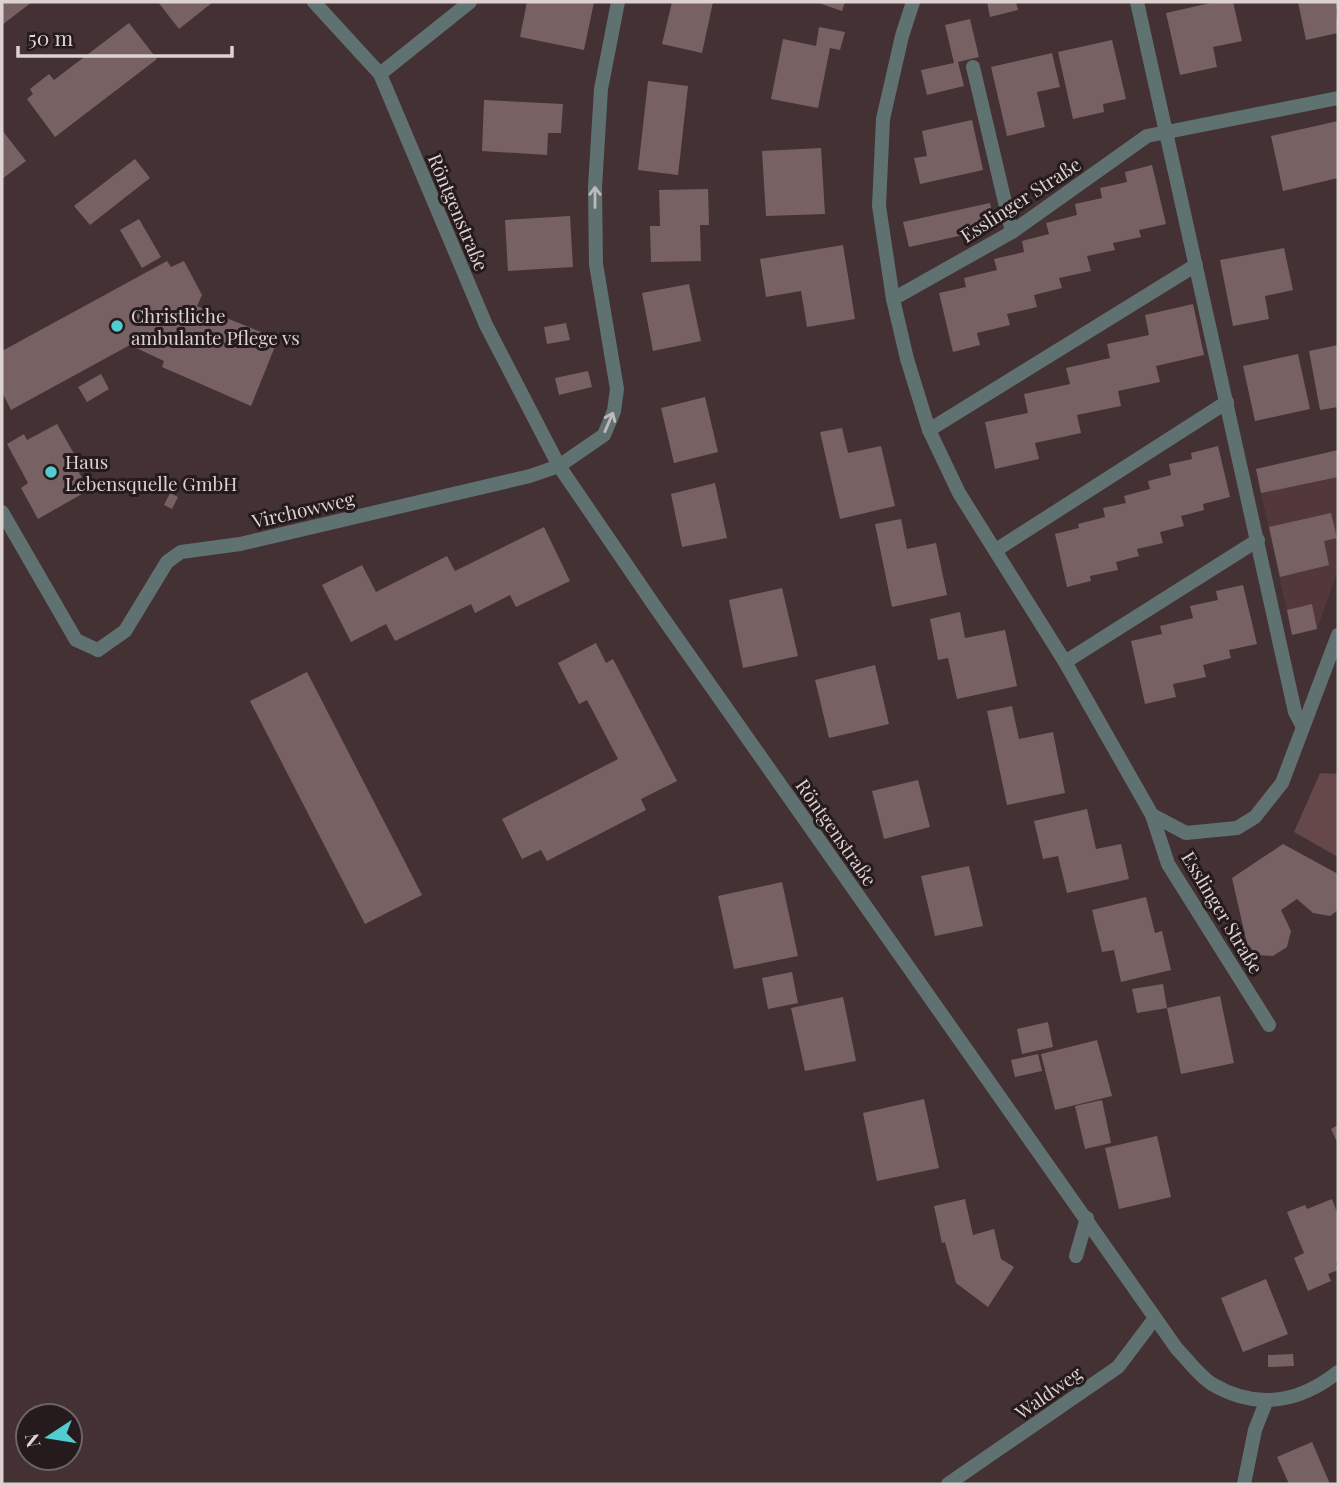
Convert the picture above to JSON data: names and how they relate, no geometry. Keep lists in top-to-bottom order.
{
  "streets": {
    "street": [
      "Esslinger Straße",
      "Röntgenstraße",
      "Virchowweg",
      "Waldweg"
    ]
  },
  "crossings": [
    ["Röntgenstraße", "Virchowweg"],
    ["Röntgenstraße", "Waldweg"]
  ],
  "places": ["Christliche ambulante Pflege vs", "Haus Lebensquelle GmbH"],
  "scale_bar": "50 m",
  "north": "left"
}
